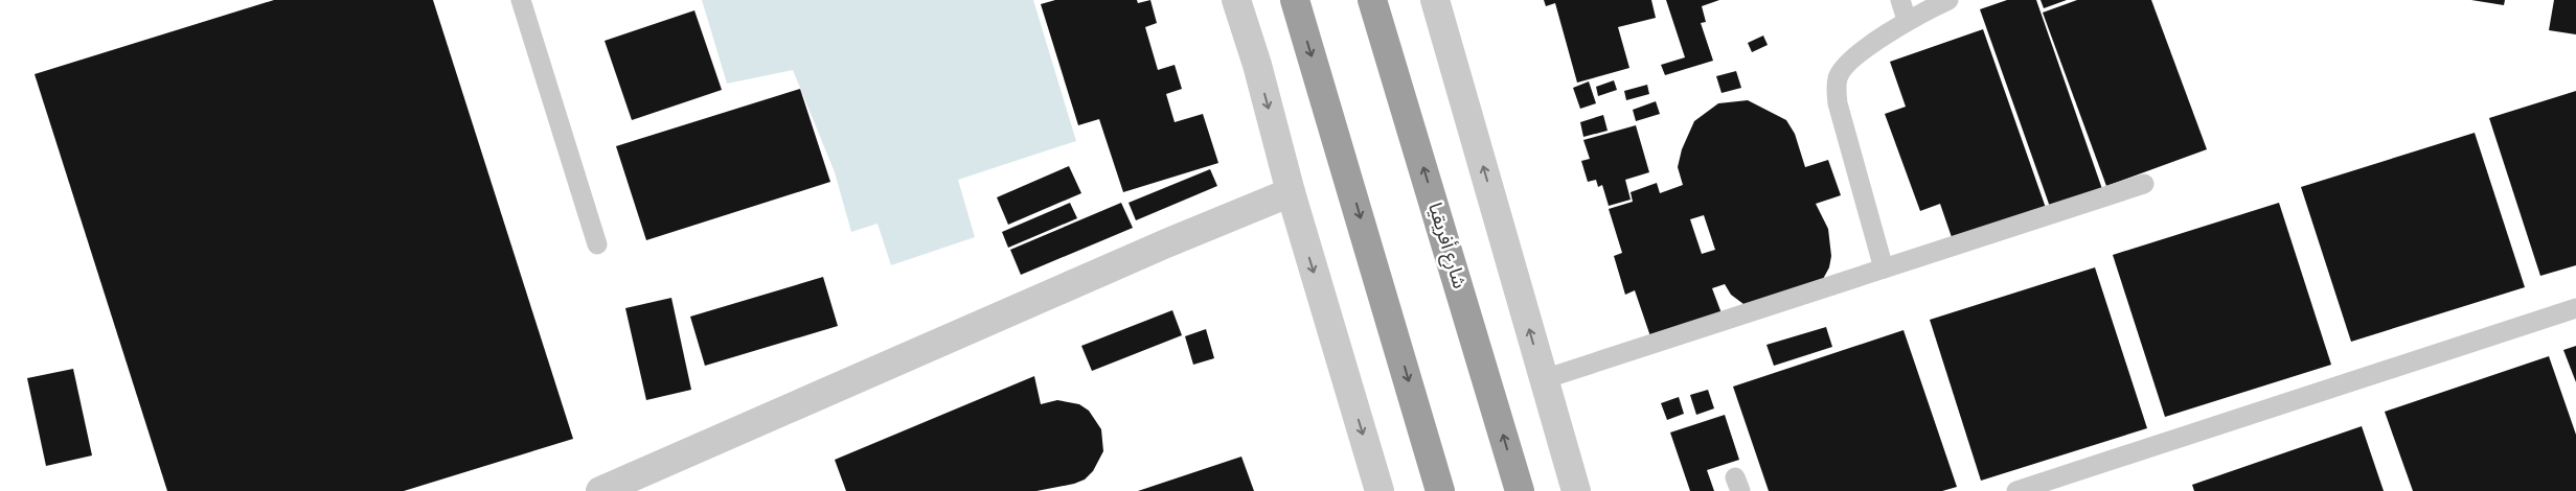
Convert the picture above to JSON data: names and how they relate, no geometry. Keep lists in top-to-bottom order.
{
  "streets": {
    "highway": ["شارع أفريقيا"]
  }
}
